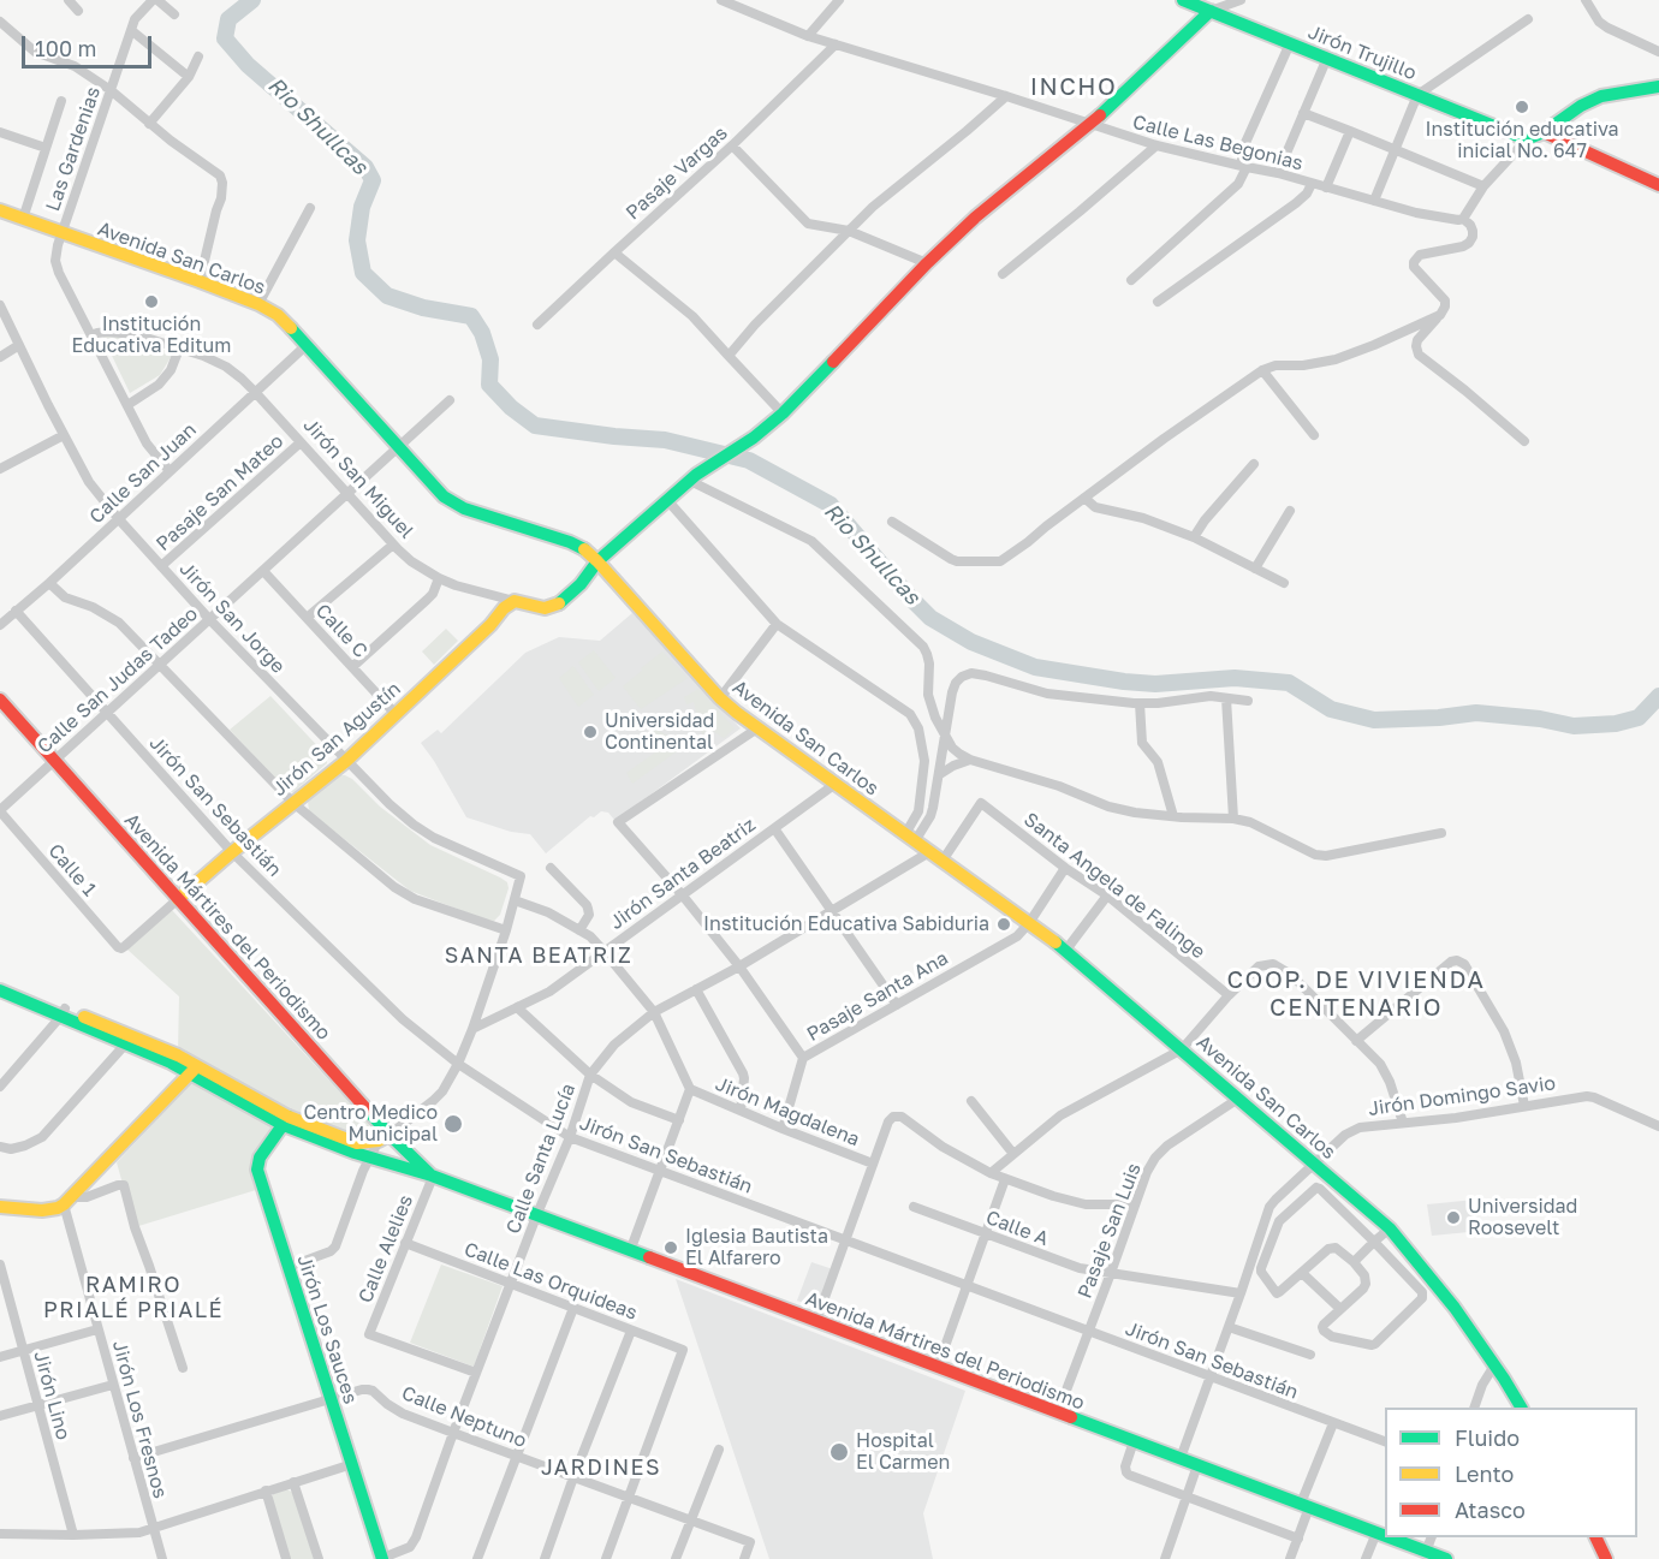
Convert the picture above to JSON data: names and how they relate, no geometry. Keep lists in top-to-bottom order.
{
  "streets": {
    "main road": [
      "Jirón Trujillo",
      "Avenida San Carlos",
      "Jirón San Miguel",
      "Jirón San Agustín",
      "Avenida Mártires del Periodismo",
      "Jirón Los Sauces"
    ],
    "street": [
      "Calle Las Begonias",
      "Las Gardenias",
      "Pasaje Vargas",
      "Calle San Juan",
      "Pasaje San Mateo",
      "Jirón San Jorge",
      "Calle C",
      "Calle San Judas Tadeo",
      "Jirón San Sebastián",
      "Calle 1",
      "Jirón Santa Beatriz",
      "Santa Angela de Falinge",
      "Pasaje Santa Ana",
      "Jirón Domingo Savio",
      "Jirón Magdalena",
      "Calle Santa Lucía",
      "Calle A",
      "Pasaje San Luis",
      "Calle Alelies",
      "Calle Las Orquideas",
      "Jirón Lino",
      "Calle Neptuno",
      "Jirón Los Fresnos"
    ]
  },
  "crossings": [
    ["Jirón Trujillo", "Jirón San Miguel"],
    ["Calle Las Begonias", "Pasaje Vargas"],
    ["Calle Las Begonias", "Jirón San Miguel"],
    ["Las Gardenias", "Avenida San Carlos"],
    ["Las Gardenias", "Calle San Juan"],
    ["Las Gardenias", "Jirón San Miguel"],
    ["Avenida San Carlos", "Calle San Juan"],
    ["Avenida San Carlos", "Jirón San Miguel"],
    ["Avenida San Carlos", "Calle San Judas Tadeo"],
    ["Avenida San Carlos", "Jirón Santa Beatriz"],
    ["Avenida San Carlos", "Santa Angela de Falinge"],
    ["Avenida San Carlos", "Pasaje Santa Ana"],
    ["Avenida San Carlos", "Jirón Domingo Savio"],
    ["Avenida San Carlos", "Calle Santa Lucía"],
    ["Avenida San Carlos", "Pasaje San Luis"],
    ["Calle San Juan", "Jirón San Miguel"],
    ["Calle San Juan", "Jirón San Jorge"],
    ["Calle San Juan", "Jirón San Sebastián"],
    ["Jirón San Miguel", "Pasaje San Mateo"],
    ["Jirón San Miguel", "Calle San Judas Tadeo"],
    ["Jirón San Miguel", "Jirón San Agustín"],
    ["Pasaje San Mateo", "Jirón San Jorge"],
    ["Jirón San Jorge", "Calle San Judas Tadeo"],
    ["Jirón San Jorge", "Jirón San Agustín"],
    ["Calle C", "Calle San Judas Tadeo"],
    ["Calle C", "Jirón San Agustín"],
    ["Calle San Judas Tadeo", "Jirón San Sebastián"],
    ["Calle San Judas Tadeo", "Calle 1"],
    ["Calle San Judas Tadeo", "Avenida Mártires del Periodismo"],
    ["Jirón San Agustín", "Jirón San Sebastián"],
    ["Jirón San Agustín", "Calle 1"],
    ["Jirón San Agustín", "Avenida Mártires del Periodismo"],
    ["Jirón San Sebastián", "Jirón Domingo Savio"],
    ["Jirón San Sebastián", "Calle Santa Lucía"],
    ["Jirón San Sebastián", "Pasaje San Luis"],
    ["Calle 1", "Avenida Mártires del Periodismo"],
    ["Santa Angela de Falinge", "Pasaje Santa Ana"],
    ["Avenida Mártires del Periodismo", "Jirón Domingo Savio"],
    ["Avenida Mártires del Periodismo", "Calle Santa Lucía"],
    ["Avenida Mártires del Periodismo", "Pasaje San Luis"],
    ["Avenida Mártires del Periodismo", "Calle Alelies"],
    ["Avenida Mártires del Periodismo", "Jirón Los Sauces"],
    ["Pasaje Santa Ana", "Jirón Magdalena"],
    ["Jirón Domingo Savio", "Calle A"],
    ["Calle Santa Lucía", "Calle Alelies"],
    ["Calle Santa Lucía", "Calle Las Orquideas"],
    ["Calle Santa Lucía", "Jirón Los Sauces"],
    ["Calle Santa Lucía", "Calle Neptuno"],
    ["Calle A", "Pasaje San Luis"],
    ["Calle Alelies", "Calle Las Orquideas"],
    ["Calle Las Orquideas", "Calle Neptuno"],
    ["Jirón Los Sauces", "Calle Neptuno"]
  ],
  "districts": [
    "INCHO",
    "SANTA BEATRIZ",
    "COOP. DE VIVIENDA CENTENARIO",
    "RAMIRO PRIALÉ PRIALÉ",
    "JARDINES"
  ],
  "water": ["Rio Shullcas"],
  "places": [
    "Institución educativa inicial No. 647",
    "Institución Educativa Editum",
    "Universidad Continental",
    "Institución Educativa Sabiduria",
    "Centro Medico Municipal",
    "Universidad Roosevelt",
    "Iglesia Bautista El Alfarero",
    "Hospital El Carmen"
  ],
  "legend": ["Fluido", "Lento", "Atasco"],
  "scale_bar": "100 m"
}
